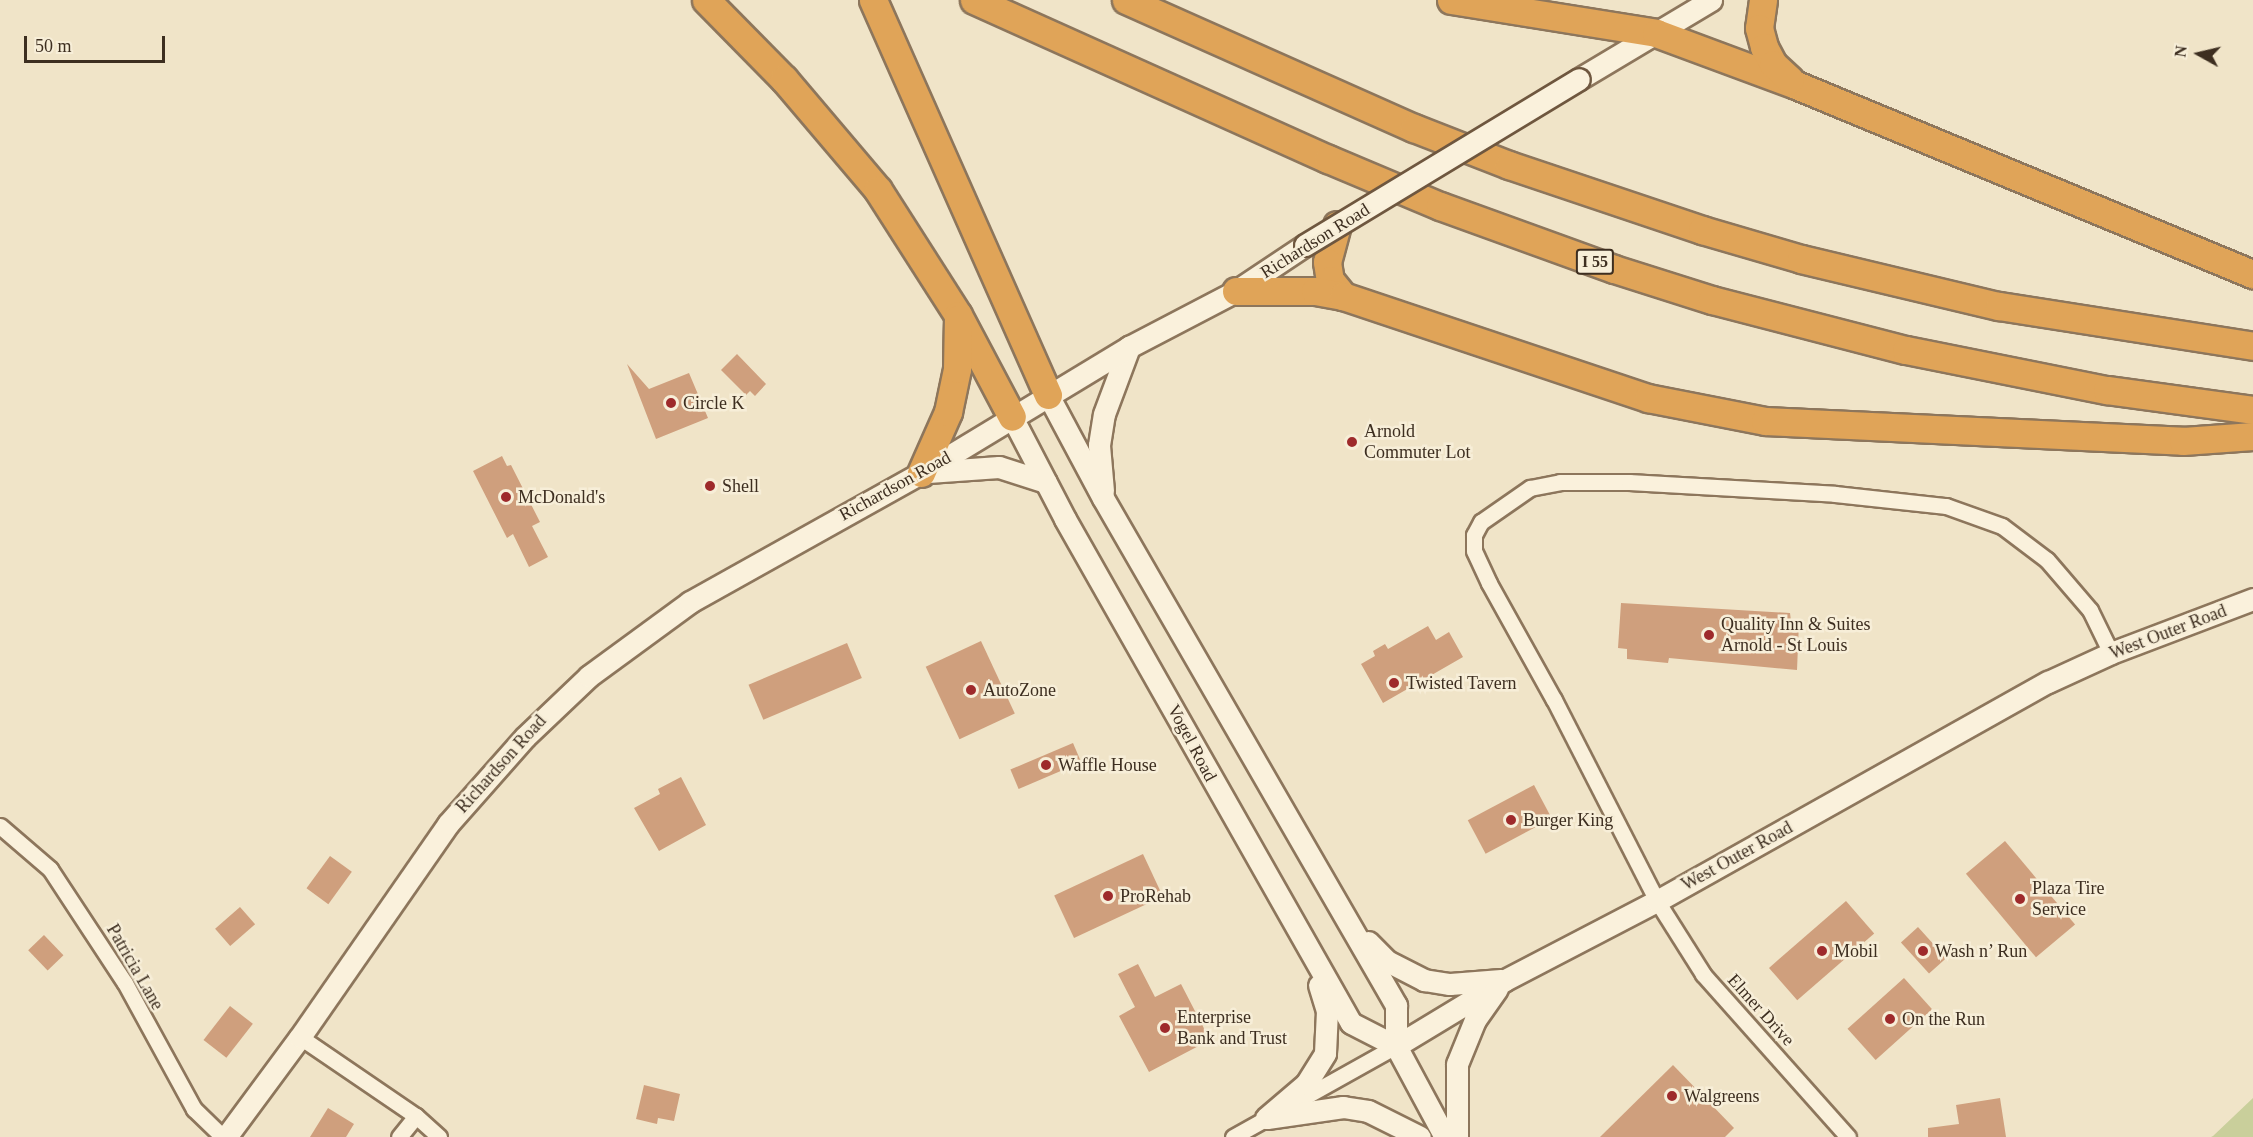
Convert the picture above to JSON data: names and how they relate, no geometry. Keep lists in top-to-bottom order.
{
  "streets": {
    "highway": ["I 55"],
    "main road": ["Richardson Road", "West Outer Road", "Vogel Road"],
    "street": ["Patricia Lane", "Elmer Drive"]
  },
  "crossings": [
    ["Richardson Road", "Vogel Road"],
    ["Richardson Road", "Patricia Lane"],
    ["West Outer Road", "Vogel Road"],
    ["West Outer Road", "Elmer Drive"]
  ],
  "places": [
    "Circle K",
    "Arnold Commuter Lot",
    "Shell",
    "McDonald's",
    "Quality Inn & Suites Arnold - St Louis",
    "Twisted Tavern",
    "AutoZone",
    "Waffle House",
    "Burger King",
    "ProRehab",
    "Plaza Tire Service",
    "Mobil",
    "Wash n’ Run",
    "On the Run",
    "Enterprise Bank and Trust",
    "Walgreens"
  ],
  "scale_bar": "50 m",
  "north": "left"
}
